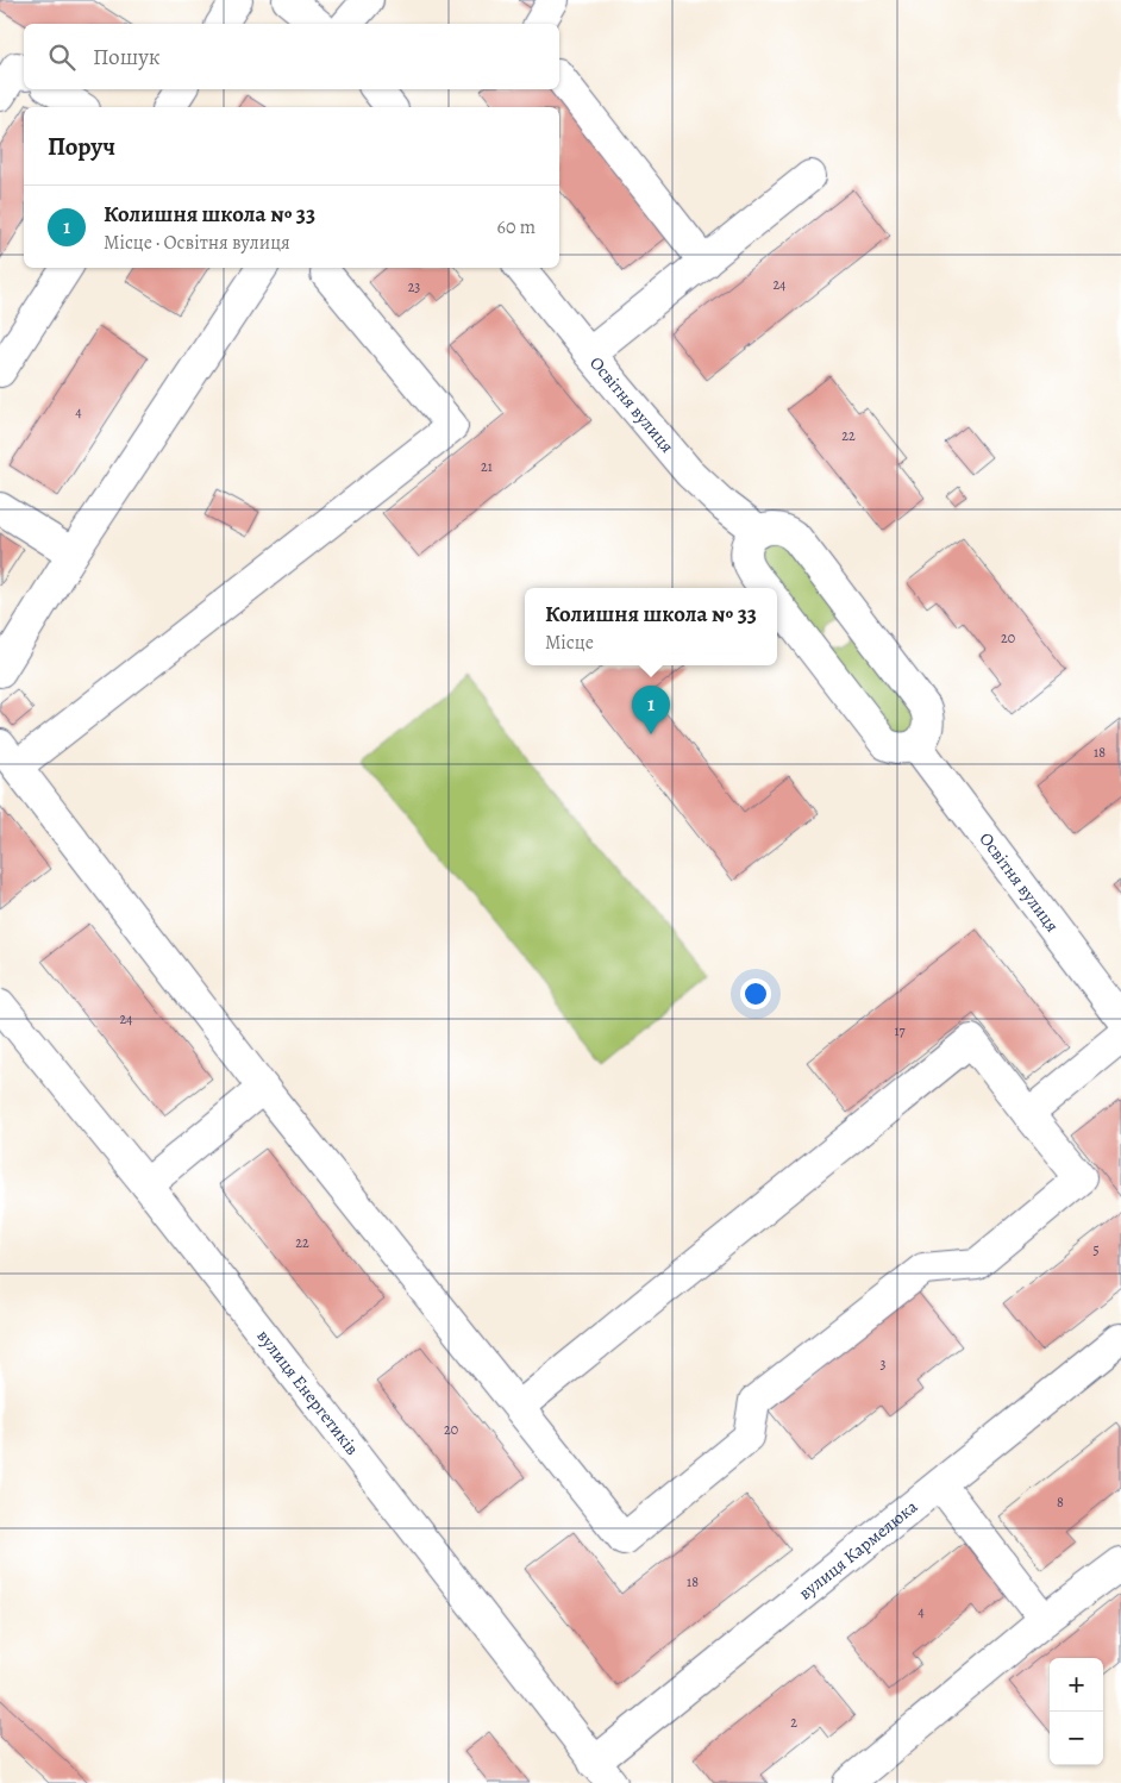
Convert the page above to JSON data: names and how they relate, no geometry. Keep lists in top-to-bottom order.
{
  "streets": {
    "street": ["Освітня вулиця", "вулиця Енергетиків", "вулиця Кармелюка"]
  },
  "crossings": [
    ["вулиця Енергетиків", "вулиця Кармелюка"]
  ],
  "house_numbers": [
    "24",
    "23",
    "4",
    "22",
    "21",
    "20",
    "18",
    "24",
    "17",
    "22",
    "5",
    "3",
    "20",
    "8",
    "18",
    "4",
    "2"
  ],
  "page": {
    "search": "Пошук",
    "heading": "Поруч",
    "list": [
      {
        "mark": "1",
        "name": "Колишня школа № 33",
        "note": "Місце · Освітня вулиця",
        "value": "60 m"
      }
    ],
    "popup": ["Колишня школа № 33", "Місце"],
    "pins": "1",
    "map_buttons": ["+", "−"]
  }
}
